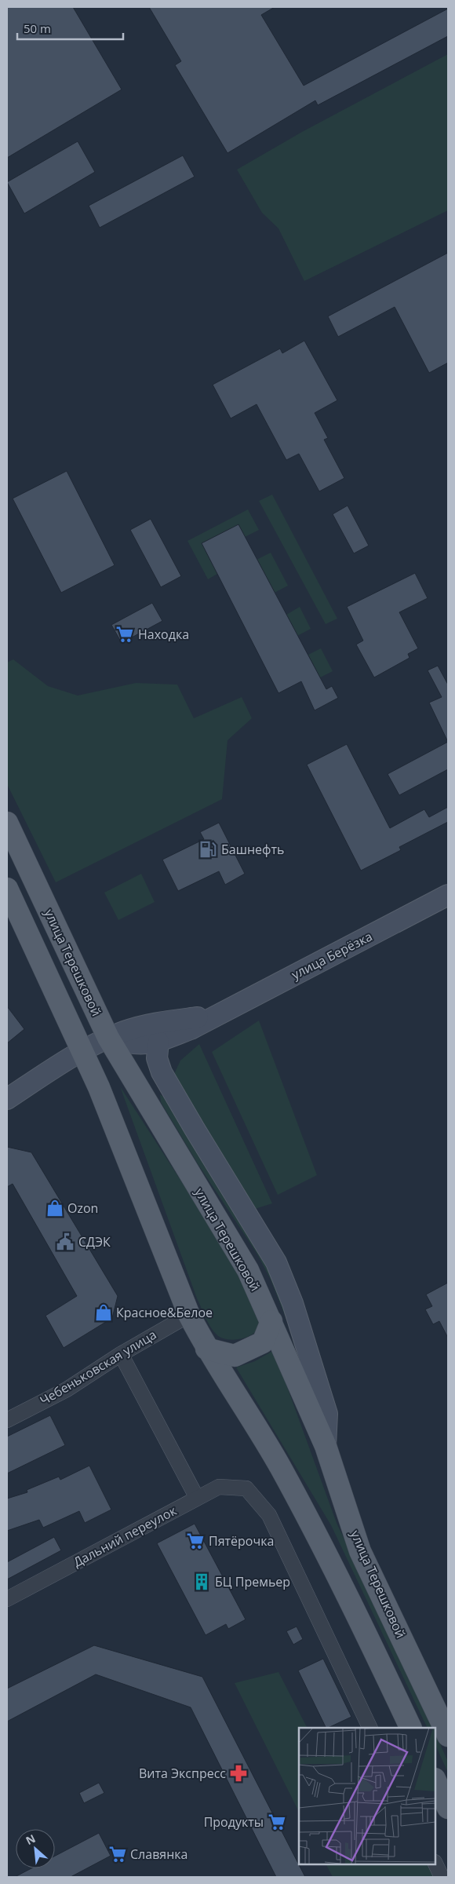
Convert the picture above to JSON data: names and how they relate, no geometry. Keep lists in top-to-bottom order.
{
  "streets": {
    "main road": ["улица Берёзка", "улица Терешковой"],
    "street": ["Чебеньковская улица", "Дальний переулок"]
  },
  "crossings": [
    ["улица Берёзка", "улица Терешковой"]
  ],
  "places": {
    "supermarket": [
      "Находка",
      "Пятёрочка",
      "Продукты",
      "Славянка"
    ],
    "fuel station": ["Башнефть"],
    "shop": ["Ozon", "Красное&Белое"],
    "public building": ["СДЭК"],
    "building": ["БЦ Премьер"],
    "pharmacy": ["Вита Экспресс"]
  },
  "scale_bar": "50 m",
  "north": "top left"
}
